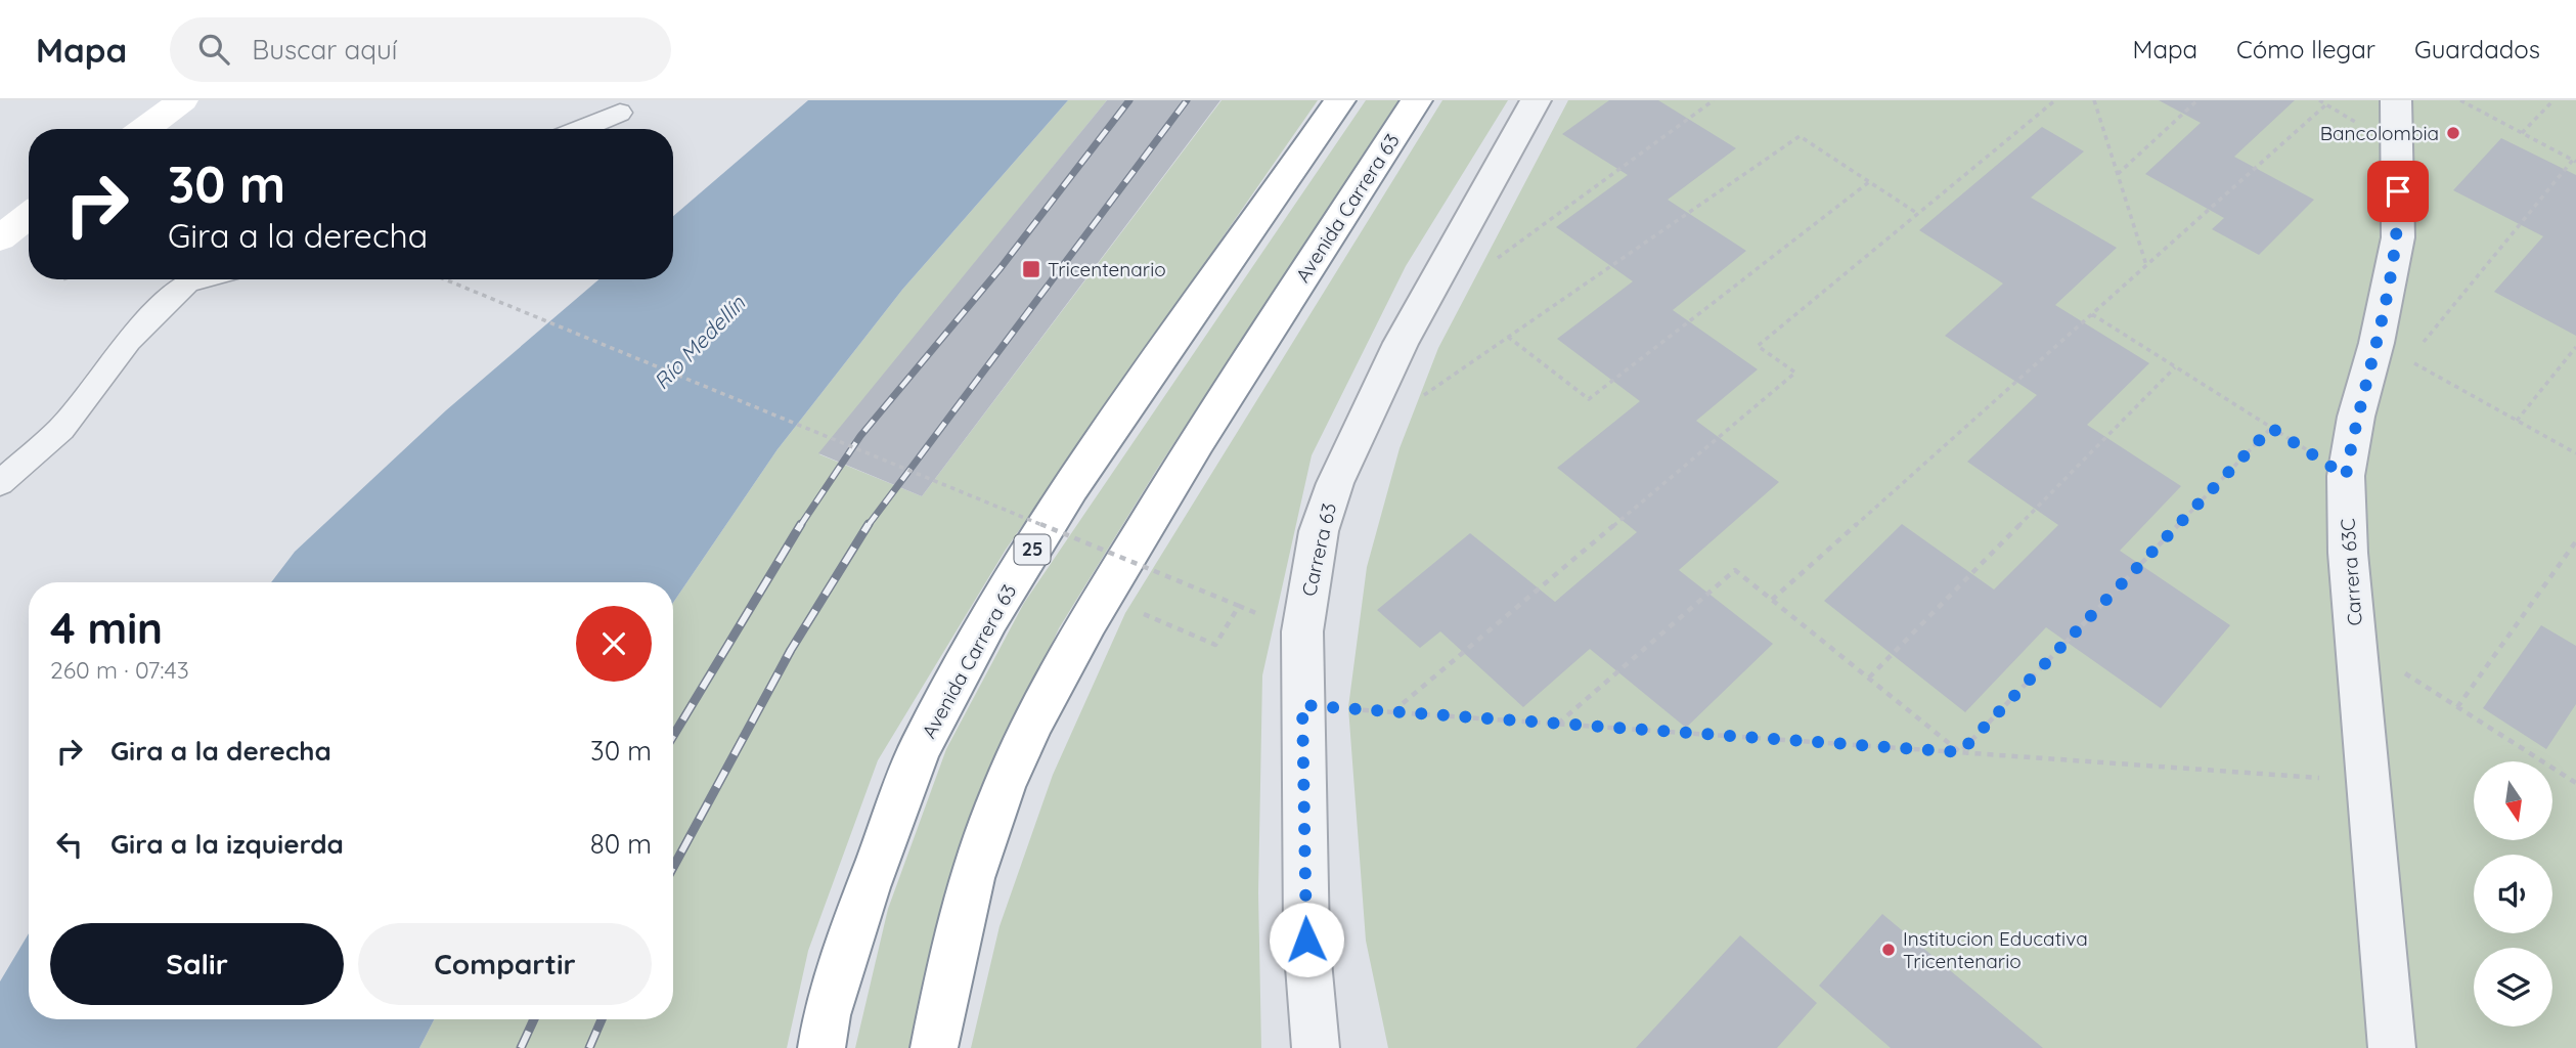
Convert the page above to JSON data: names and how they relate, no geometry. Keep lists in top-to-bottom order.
{
  "streets": {
    "main road": ["Avenida Carrera 63", "25"],
    "street": ["Carrera 63", "Carrera 63C"]
  },
  "water": ["Río Medellín"],
  "places": {
    "other": ["Bancolombia", "Institucion Educativa Tricentenario"],
    "transit": ["Tricentenario"]
  },
  "north": "bottom",
  "page": {
    "header": "Mapa",
    "search": "Buscar aquí",
    "nav": ["Mapa", "Cómo llegar", "Guardados"],
    "turn": ["30 m", "Gira a la derecha"],
    "heading": ["4 min", "260 m · 07:43"],
    "list": [
      {
        "name": "Gira a la derecha",
        "value": "30 m"
      },
      {
        "name": "Gira a la izquierda",
        "value": "80 m"
      }
    ],
    "buttons": ["Salir", "Compartir"]
  }
}
